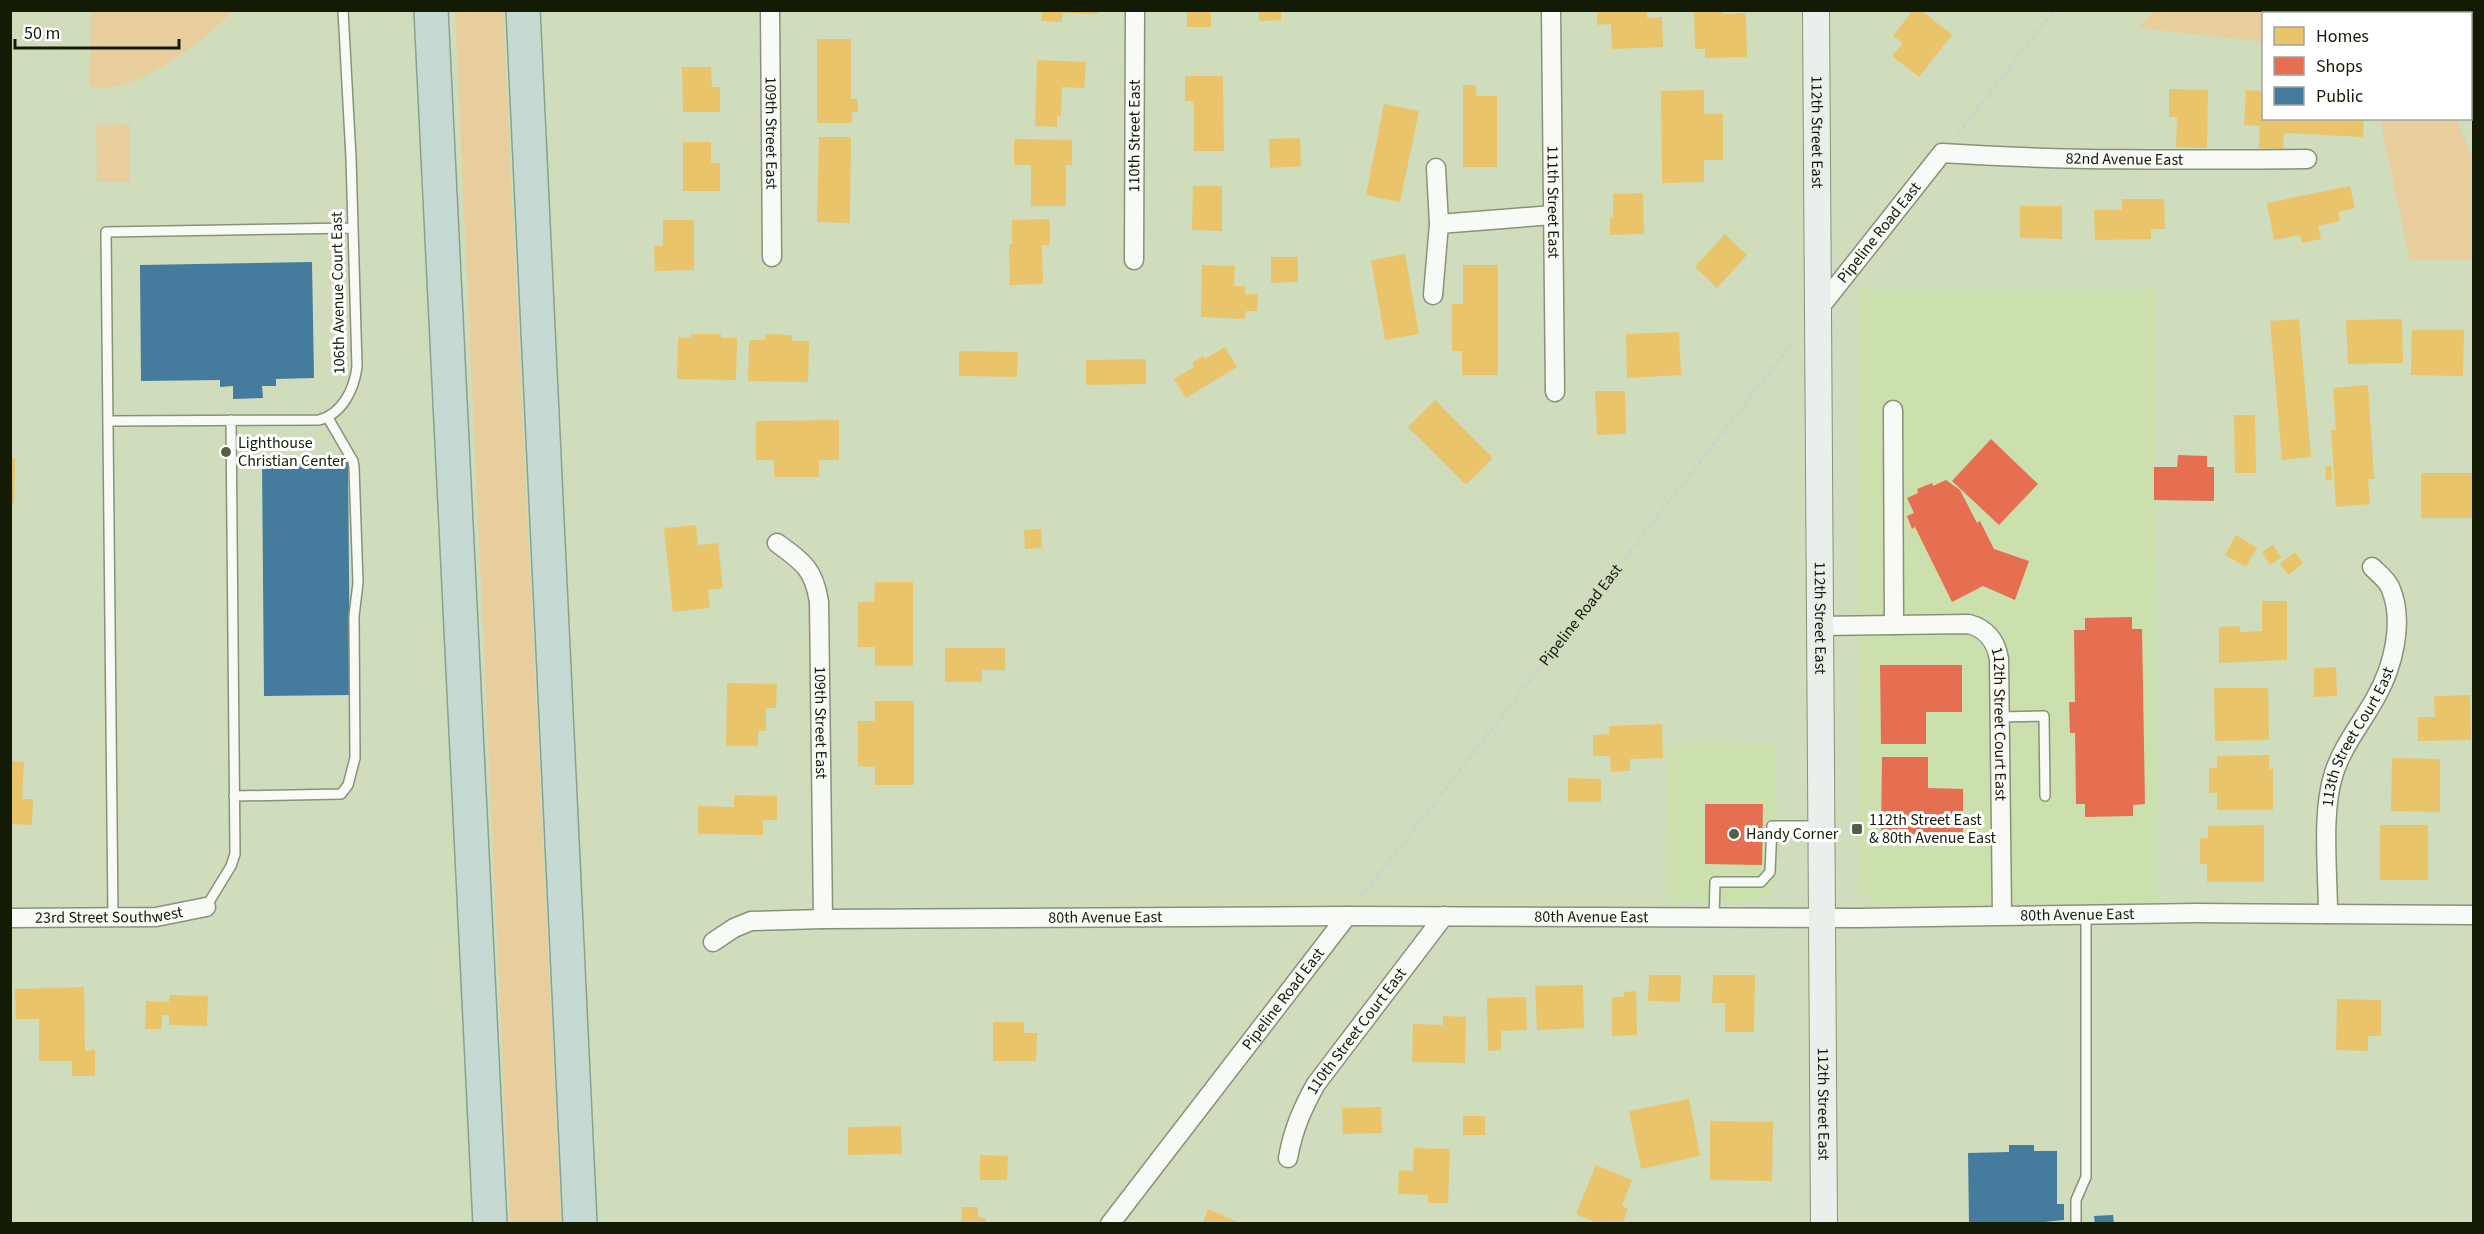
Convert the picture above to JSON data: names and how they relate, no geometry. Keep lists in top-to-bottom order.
{
  "streets": {
    "main road": ["112th Street East"],
    "street": [
      "109th Street East",
      "110th Street East",
      "82nd Avenue East",
      "111th Street East",
      "Pipeline Road East",
      "112th Street Court East",
      "113th Street Court East",
      "23rd Street Southwest",
      "80th Avenue East",
      "110th Street Court East"
    ],
    "lane": ["106th Avenue Court East"]
  },
  "crossings": [
    ["112th Street East", "Pipeline Road East"],
    ["112th Street East", "112th Street Court East"],
    ["112th Street East", "80th Avenue East"],
    ["109th Street East", "80th Avenue East"],
    ["82nd Avenue East", "Pipeline Road East"],
    ["Pipeline Road East", "80th Avenue East"],
    ["112th Street Court East", "80th Avenue East"],
    ["113th Street Court East", "80th Avenue East"],
    ["80th Avenue East", "110th Street Court East"]
  ],
  "places": {
    "other": ["Lighthouse Christian Center", "Handy Corner"],
    "transit": ["112th Street East & 80th Avenue East"]
  },
  "legend": ["Homes", "Shops", "Public"],
  "scale_bar": "50 m"
}
